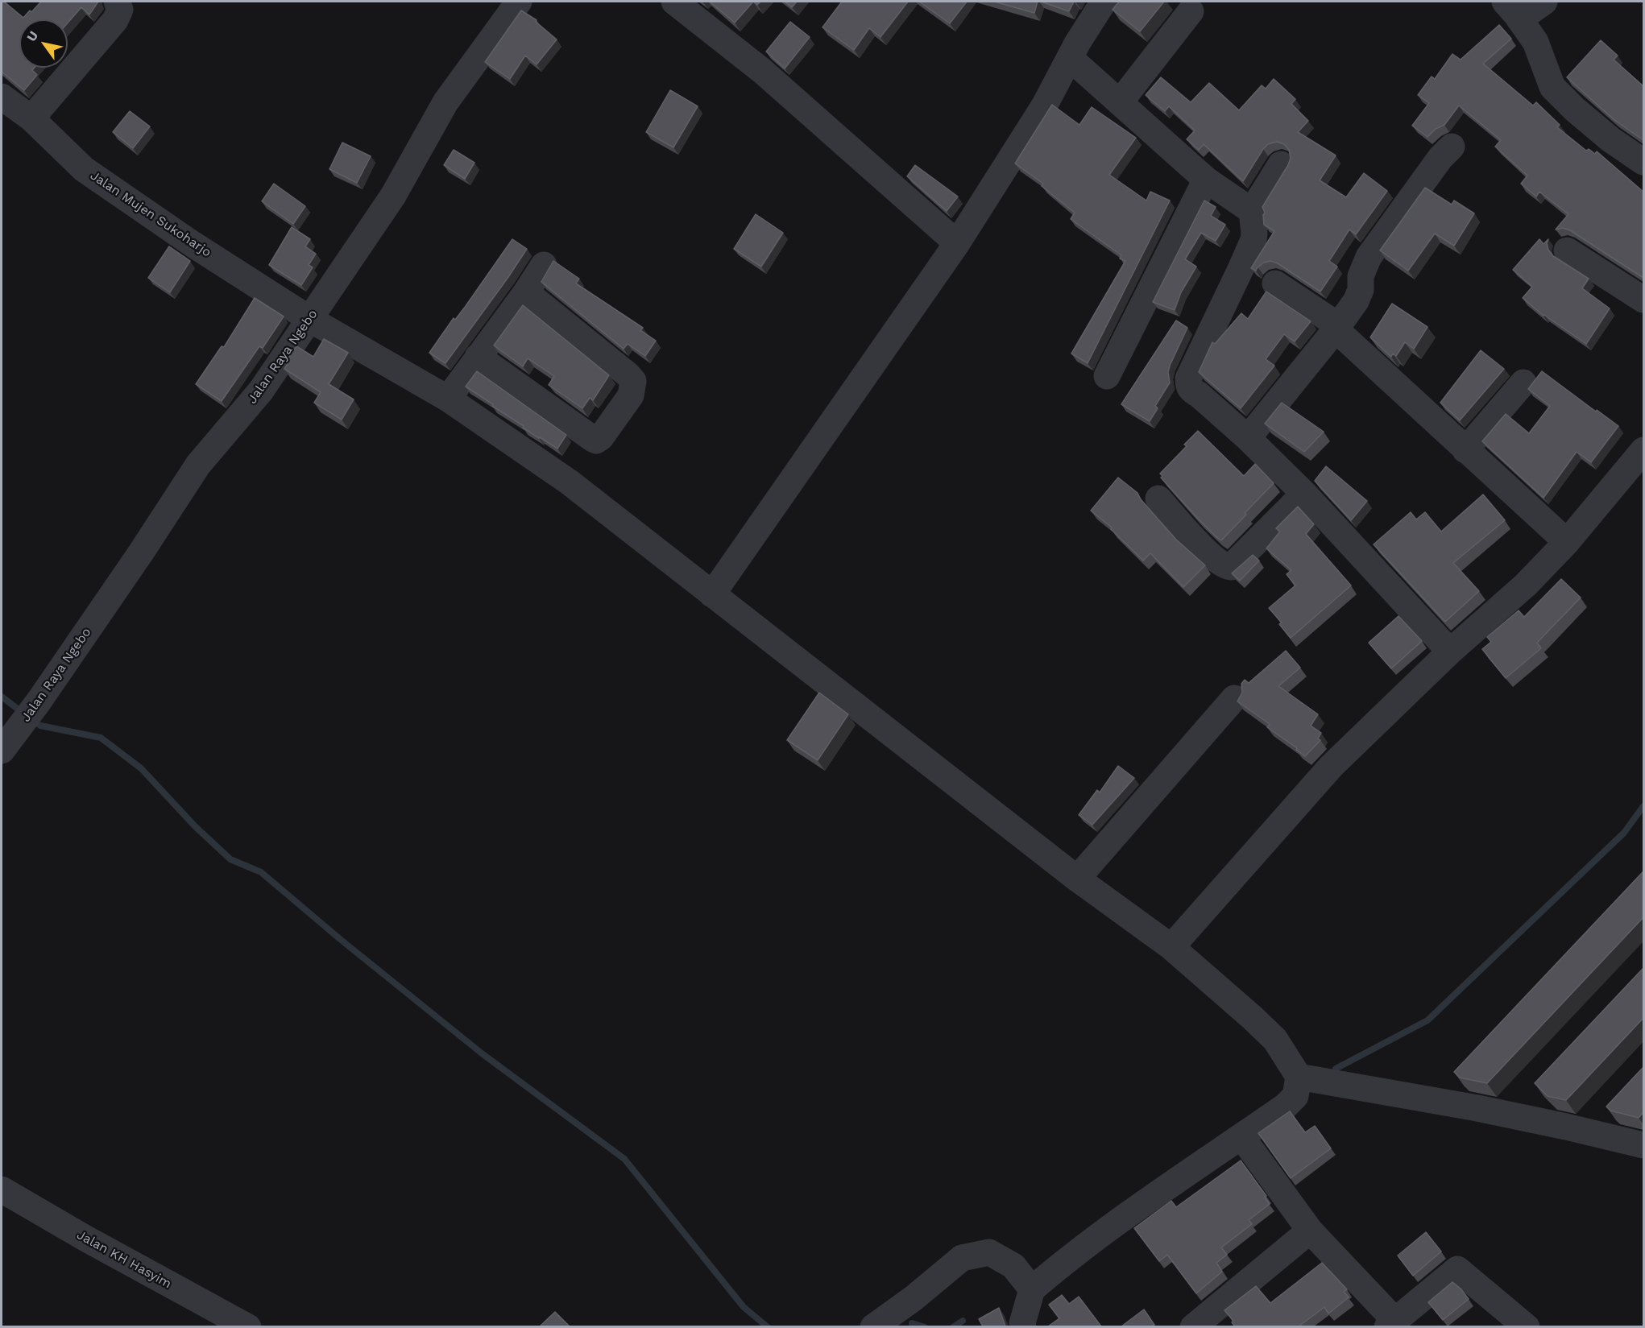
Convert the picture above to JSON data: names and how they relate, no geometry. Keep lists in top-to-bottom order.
{
  "streets": {
    "street": ["Jalan Mujen Sukoharjo", "Jalan Raya Ngebo", "Jalan KH Hasyim"]
  },
  "crossings": [
    ["Jalan Mujen Sukoharjo", "Jalan Raya Ngebo"]
  ],
  "north": "top left"
}
